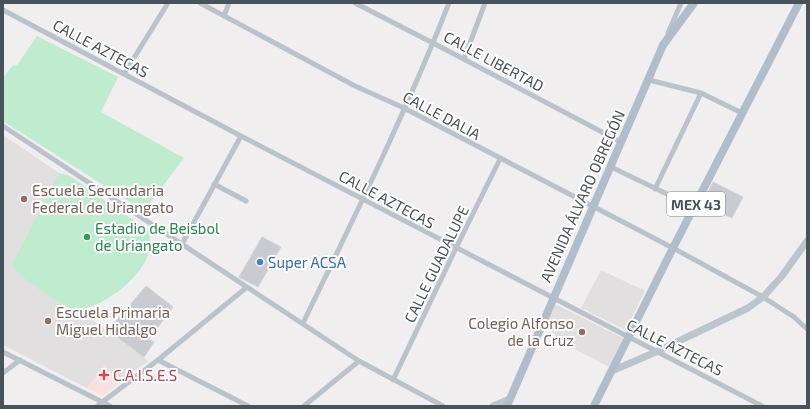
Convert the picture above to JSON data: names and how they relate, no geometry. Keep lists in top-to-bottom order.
{
  "streets": {
    "main road": ["AVENIDA ÁLVARO OBREGÓN", "MEX 43"],
    "street": [
      "CALLE AZTECAS",
      "CALLE LIBERTAD",
      "CALLE DALIA",
      "CALLE GUADALUPE"
    ]
  },
  "crossings": [
    ["CALLE AZTECAS", "AVENIDA ÁLVARO OBREGÓN"],
    ["CALLE AZTECAS", "MEX 43"],
    ["CALLE AZTECAS", "CALLE GUADALUPE"],
    ["CALLE LIBERTAD", "AVENIDA ÁLVARO OBREGÓN"],
    ["CALLE DALIA", "AVENIDA ÁLVARO OBREGÓN"],
    ["CALLE DALIA", "MEX 43"],
    ["CALLE DALIA", "CALLE GUADALUPE"]
  ],
  "places": {
    "other": [
      "Escuela Secundaria Federal de Uriangato",
      "Estadio de Beisbol de Uriangato",
      "Super ACSA",
      "Escuela Primaria Miguel Hidalgo",
      "Colegio Alfonso de la Cruz"
    ],
    "health": ["C.A.I.S.E.S"]
  }
}
